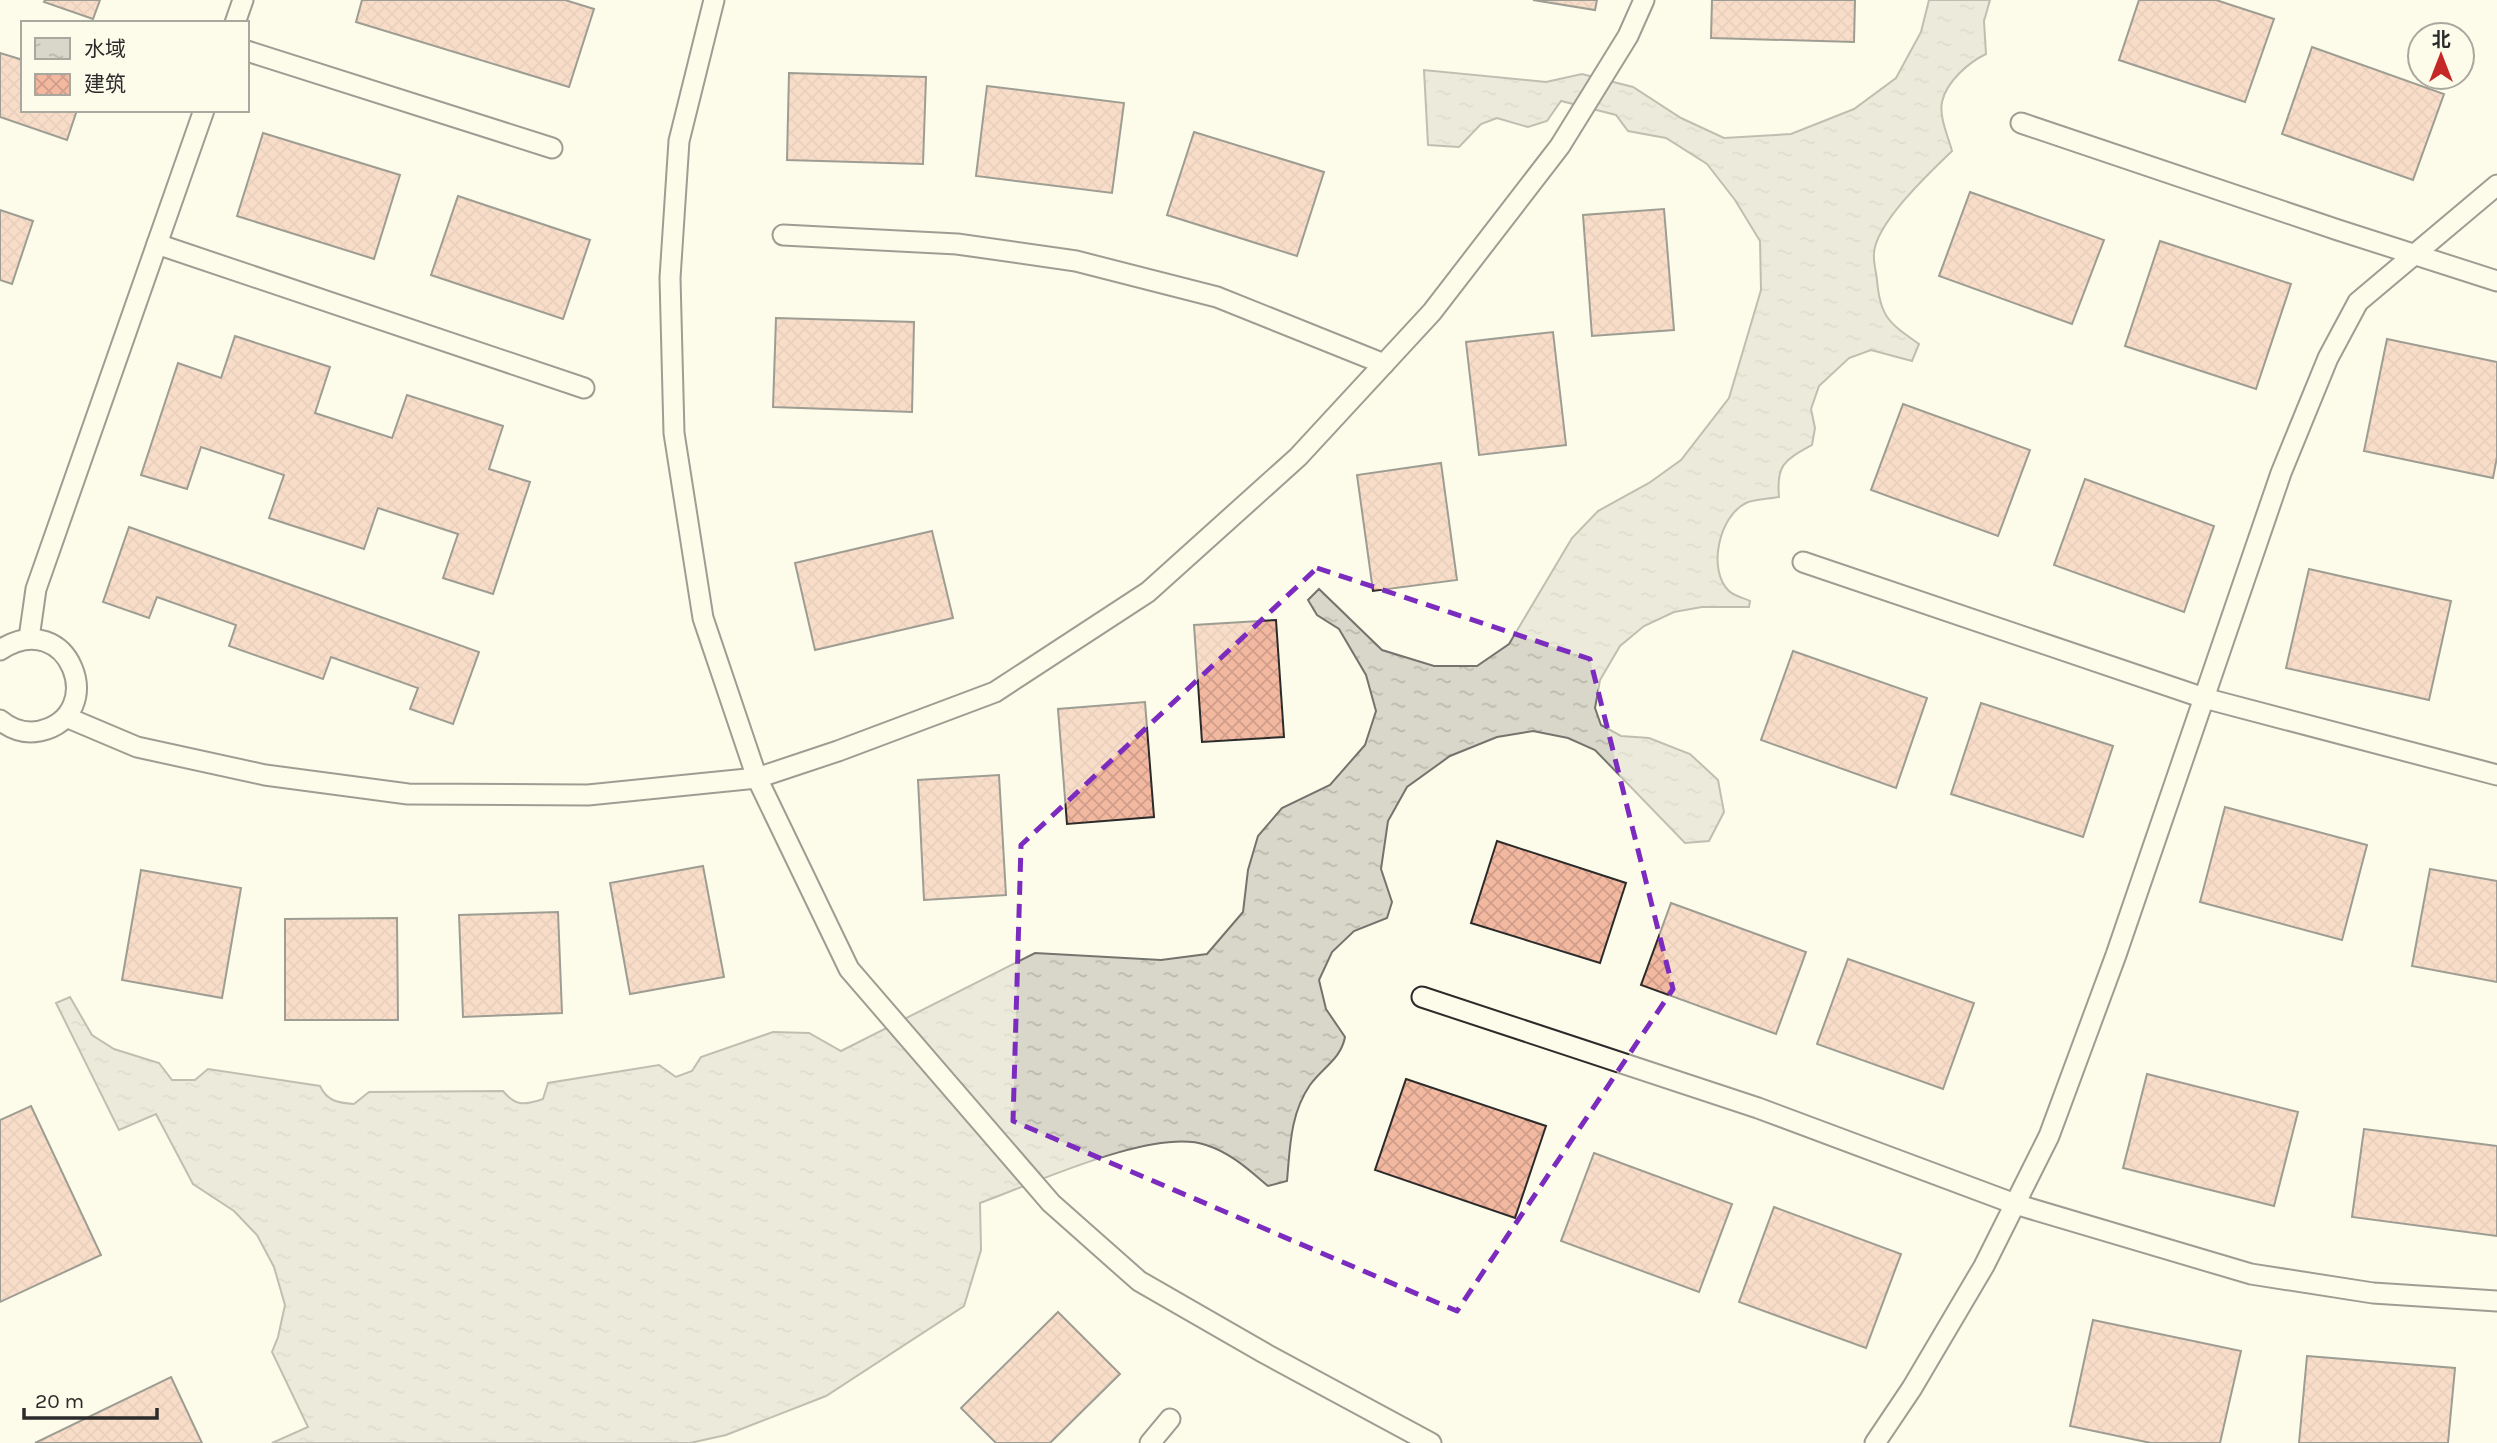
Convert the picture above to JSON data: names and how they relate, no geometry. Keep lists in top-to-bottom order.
{
  "legend": ["水域", "建筑"],
  "scale_bar": "20 m",
  "north": "top"
}
